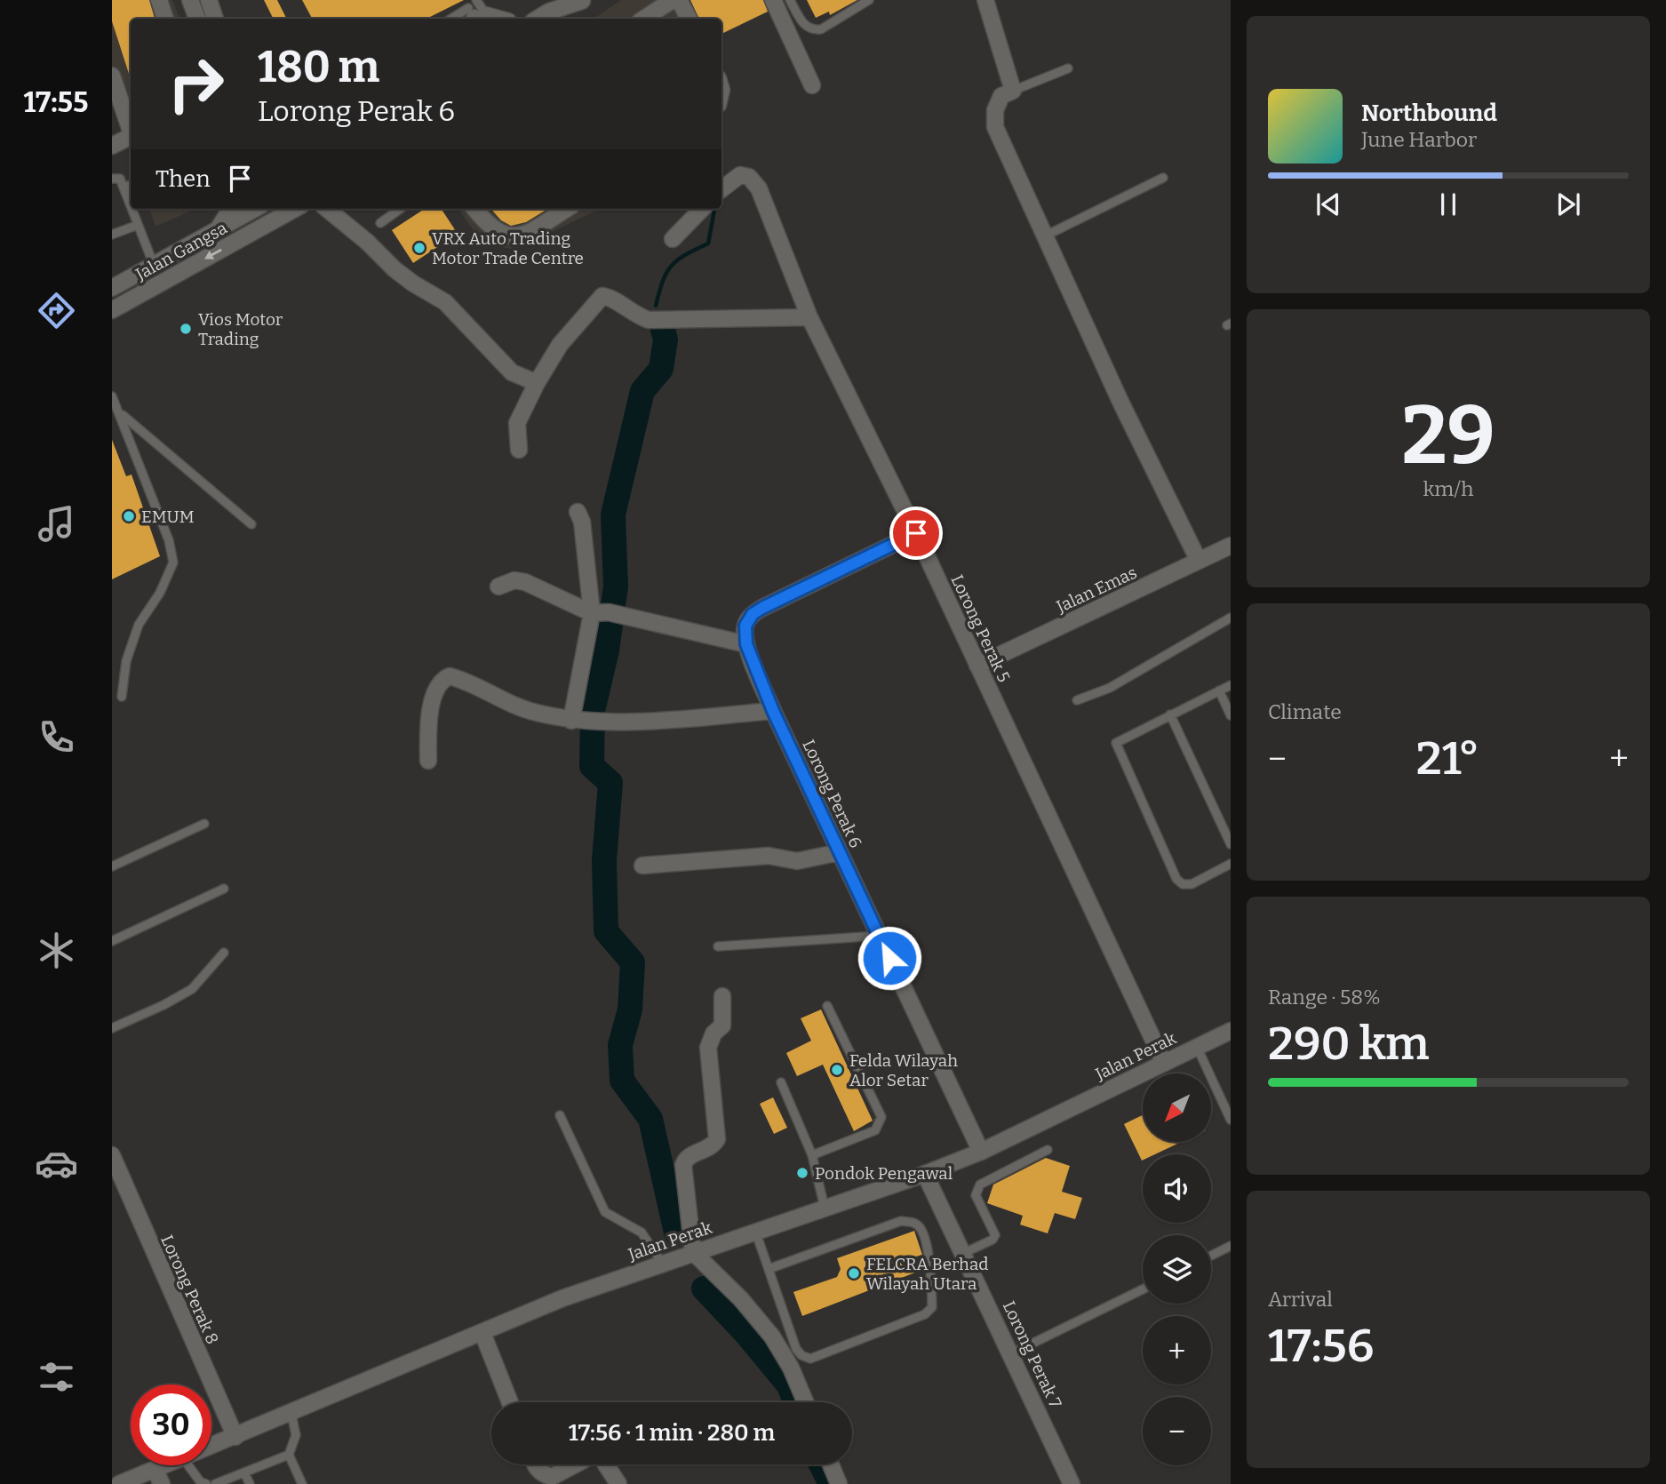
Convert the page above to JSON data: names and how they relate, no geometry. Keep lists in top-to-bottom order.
{
  "streets": {
    "street": [
      "Jalan Gangsa",
      "Jalan Emas",
      "Lorong Perak 5",
      "Lorong Perak 6",
      "Jalan Perak",
      "Lorong Perak 8",
      "Lorong Perak 7"
    ]
  },
  "crossings": [
    ["Jalan Emas", "Lorong Perak 5"],
    ["Lorong Perak 5", "Jalan Perak"],
    ["Lorong Perak 6", "Jalan Perak"],
    ["Jalan Perak", "Lorong Perak 8"],
    ["Jalan Perak", "Lorong Perak 7"]
  ],
  "places": [
    "VRX Auto Trading Motor Trade Centre",
    "Vios Motor Trading",
    "EMUM",
    "Felda Wilayah Alor Setar",
    "Pondok Pengawal",
    "FELCRA Berhad Wilayah Utara"
  ],
  "north": "bottom left",
  "page": {
    "tabs": "17:55",
    "turn": ["180 m", "Lorong Perak 6"],
    "song": ["Northbound", "June Harbor"],
    "then": "Then",
    "tile": [
      ["29", "km/h"],
      "Climate",
      ["Range · 58%", "290 km"],
      ["Arrival", "17:56"]
    ],
    "heat": ["−", "21°", "+"],
    "map_buttons": ["+", "−"],
    "limit": "30",
    "trip": "17:56 · 1 min · 280 m"
  }
}
